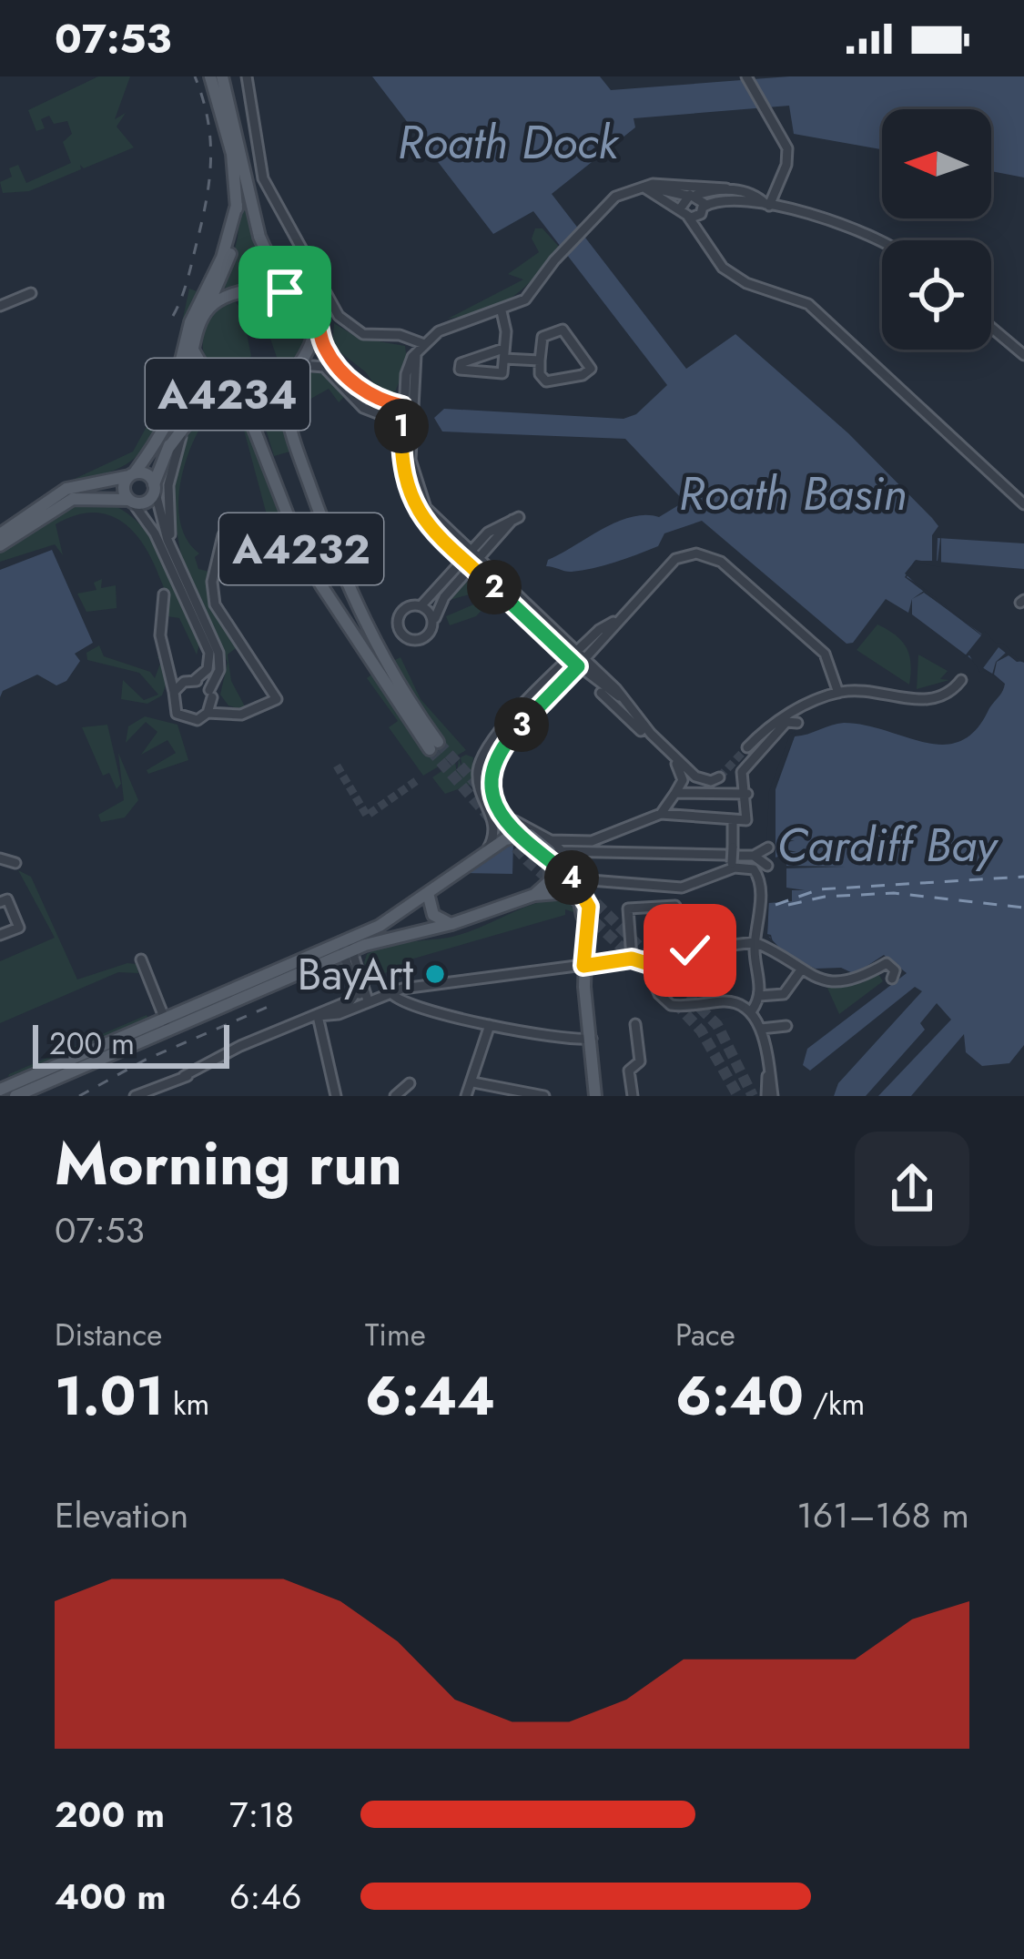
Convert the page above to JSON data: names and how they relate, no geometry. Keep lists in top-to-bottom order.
{
  "streets": {
    "main road": ["A4234", "A4232"]
  },
  "crossings": [
    ["A4234", "A4232"]
  ],
  "water": ["Roath Dock", "Roath Basin", "Cardiff Bay"],
  "places": ["BayArt"],
  "scale_bar": "200 m",
  "north": "left",
  "page": {
    "status": "07:53",
    "pins": [
      "1",
      "2",
      "3",
      "4"
    ],
    "scale": "200 m",
    "heading": ["Morning run", "07:53"],
    "stats": [
      ["Distance", "1.01 km"],
      ["Time", "6:44"],
      ["Pace", "6:40 /km"]
    ],
    "chart": ["Elevation", "161–168 m"],
    "list": [
      {
        "name": "200 m",
        "note": "7:18"
      },
      {
        "name": "400 m",
        "note": "6:46"
      }
    ]
  }
}
